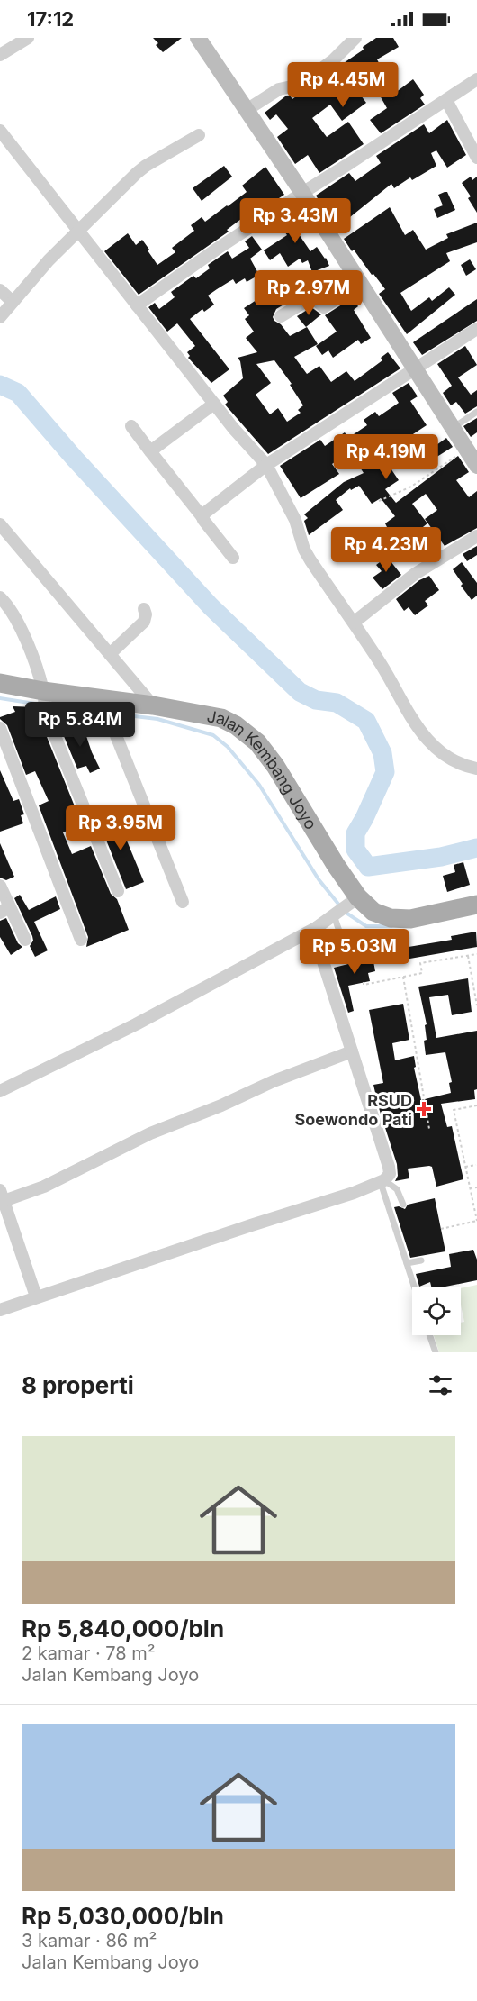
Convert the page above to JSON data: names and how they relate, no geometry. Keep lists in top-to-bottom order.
{
  "streets": {
    "main road": ["Jalan Kembang Joyo"]
  },
  "places": {
    "health": ["RSUD Soewondo Pati"]
  },
  "page": {
    "status": "17:12",
    "price": [
      "Rp 4.45M",
      "Rp 3.43M",
      "Rp 2.97M",
      "Rp 4.19M",
      "Rp 4.23M",
      "Rp 5.84M",
      "Rp 3.95M",
      "Rp 5.03M"
    ],
    "heading": "8 properti",
    "list": [
      {
        "name": "Rp 5,840,000/bln",
        "note": "2 kamar · 78 m² · Jalan Kembang Joyo"
      },
      {
        "name": "Rp 5,030,000/bln",
        "note": "3 kamar · 86 m² · Jalan Kembang Joyo"
      }
    ]
  }
}
